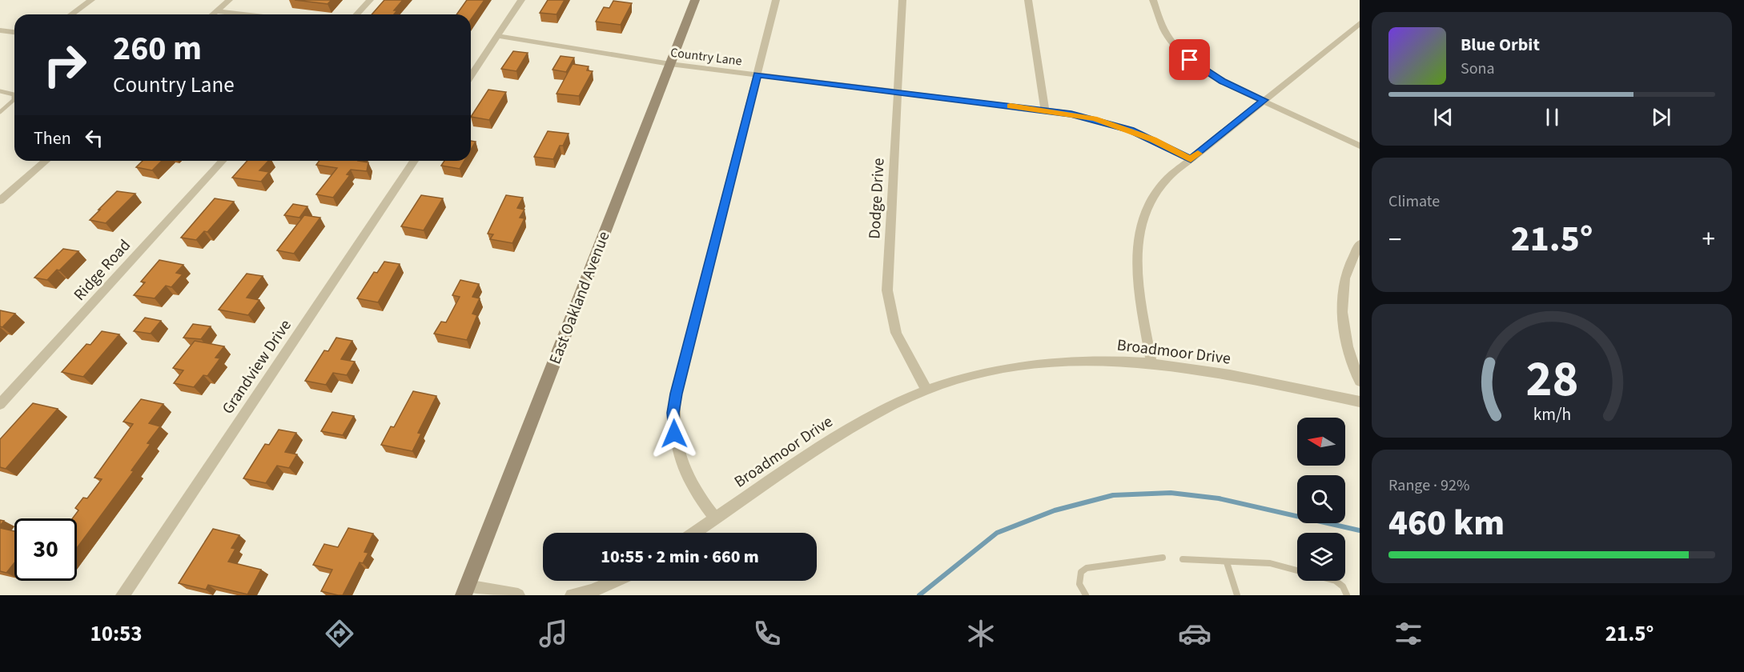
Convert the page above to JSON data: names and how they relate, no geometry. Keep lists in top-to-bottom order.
{
  "streets": {
    "main road": ["East Oakland Avenue"],
    "street": [
      "Country Lane",
      "Dodge Drive",
      "Ridge Road",
      "Broadmoor Drive",
      "Grandview Drive"
    ]
  },
  "crossings": [
    ["Country Lane", "Dodge Drive"],
    ["Country Lane", "East Oakland Avenue"],
    ["Dodge Drive", "Broadmoor Drive"]
  ],
  "north": "left",
  "page": {
    "turn": ["260 m", "Country Lane"],
    "song": ["Blue Orbit", "Sona"],
    "then": "Then",
    "tile": [
      "Climate",
      ["Range · 92%", "460 km"]
    ],
    "heat": ["−", "21.5°", "+"],
    "limit": "30",
    "trip": "10:55 · 2 min · 660 m",
    "tabs": ["10:53", "21.5°"],
    "gauge": ["28", "km/h"]
  }
}
